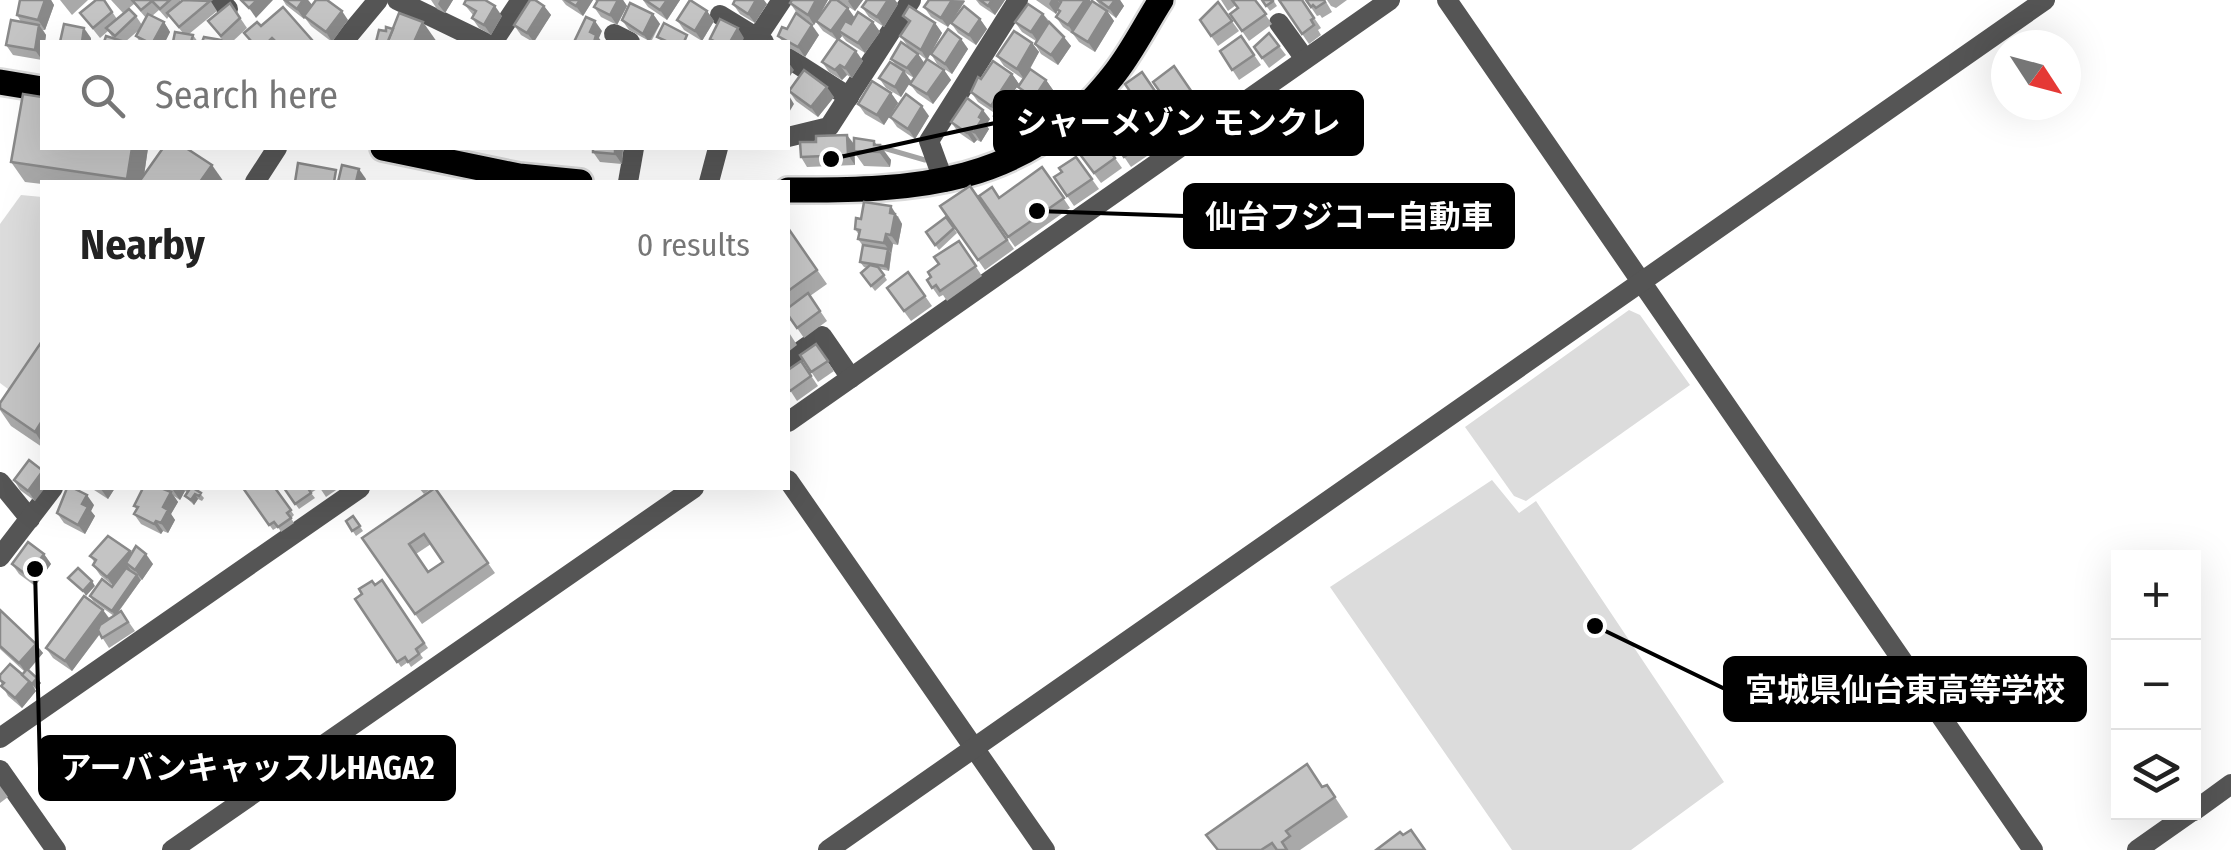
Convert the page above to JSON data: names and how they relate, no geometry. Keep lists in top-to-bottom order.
{
  "places": [
    "シャーメゾン モンクレ",
    "仙台フジコー自動車",
    "アーバンキャッスルHAGA2",
    "宮城県仙台東高等学校"
  ],
  "north": "bottom right",
  "page": {
    "search": "Search here",
    "heading": ["Nearby", "0 results"],
    "map_buttons": ["+", "−"]
  }
}
